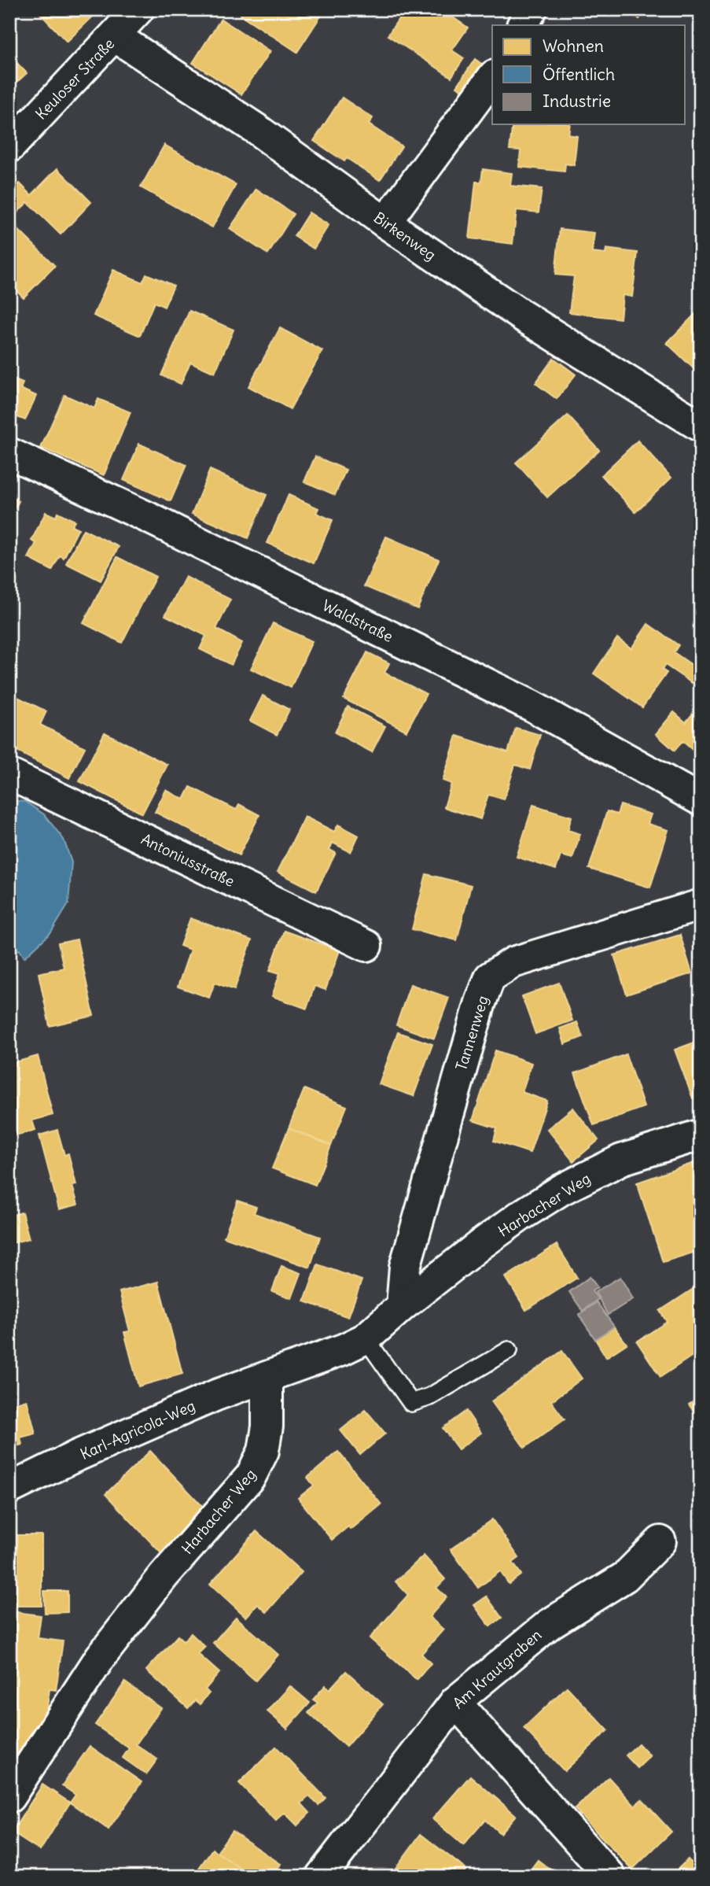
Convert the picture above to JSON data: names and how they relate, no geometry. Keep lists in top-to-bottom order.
{
  "streets": {
    "street": [
      "Keuloser Straße",
      "Birkenweg",
      "Waldstraße",
      "Antoniusstraße",
      "Tannenweg",
      "Harbacher Weg",
      "Karl-Agricola-Weg",
      "Am Krautgraben"
    ]
  },
  "crossings": [
    ["Keuloser Straße", "Birkenweg"],
    ["Tannenweg", "Harbacher Weg"],
    ["Harbacher Weg", "Karl-Agricola-Weg"]
  ],
  "legend": ["Wohnen", "Öffentlich", "Industrie"]
}
